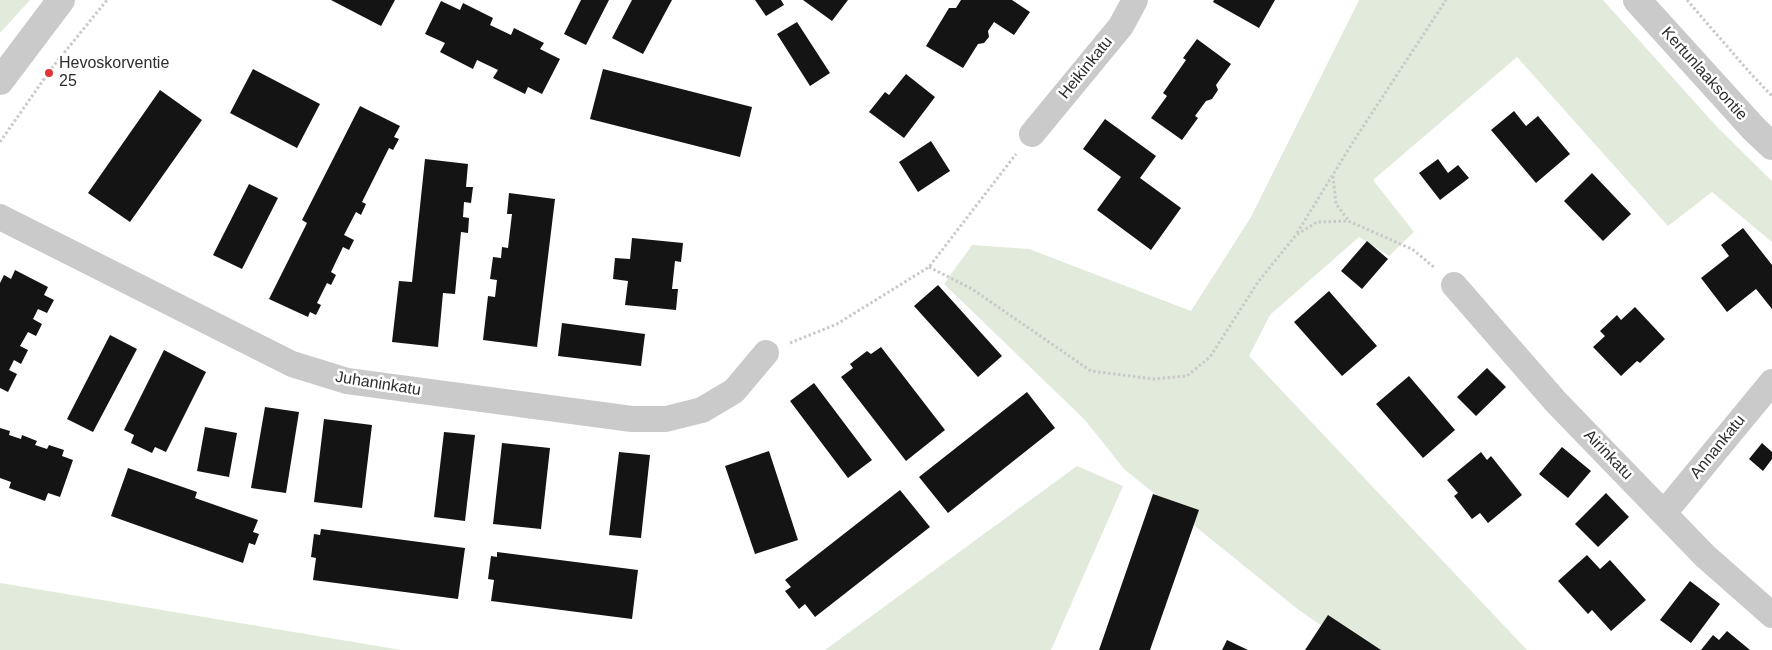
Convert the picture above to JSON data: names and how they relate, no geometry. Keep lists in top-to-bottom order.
{
  "streets": {
    "street": [
      "Heikinkatu",
      "Kertunlaaksontie",
      "Juhaninkatu",
      "Annankatu",
      "Airinkatu"
    ]
  },
  "crossings": [
    ["Annankatu", "Airinkatu"]
  ],
  "places": ["Hevoskorventie 25"]
}
